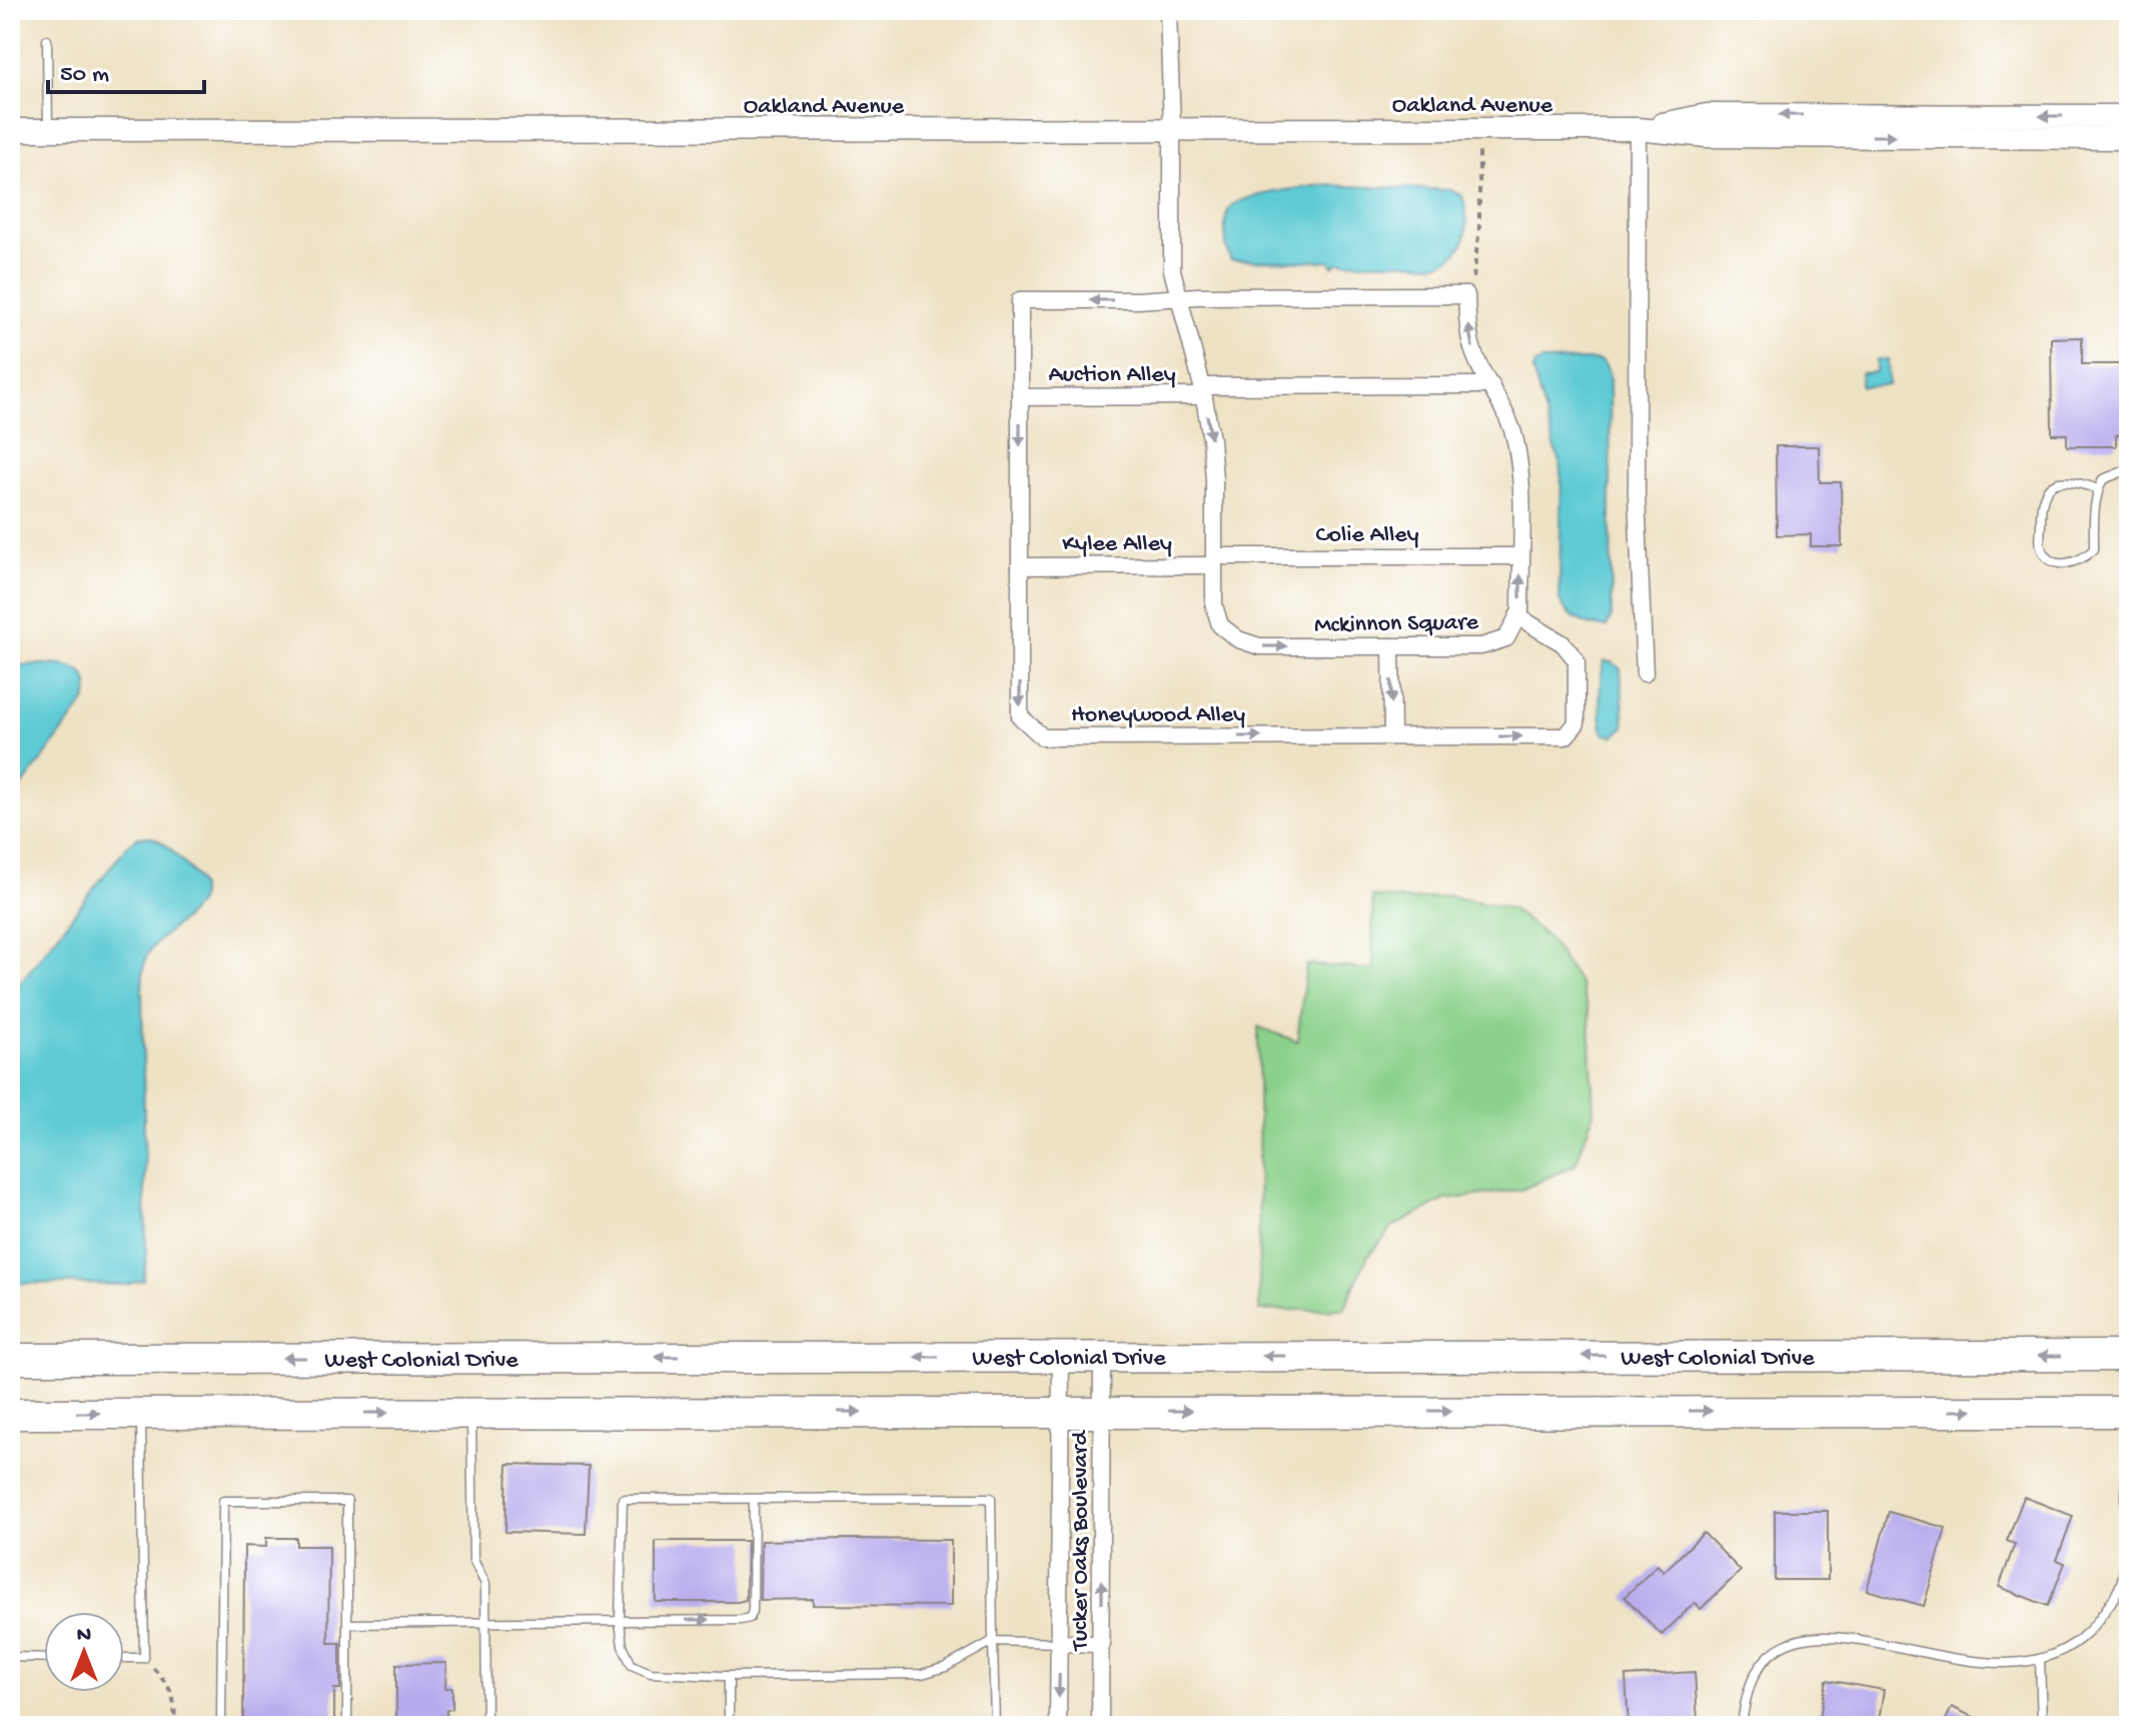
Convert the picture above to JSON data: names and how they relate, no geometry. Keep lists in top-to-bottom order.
{
  "streets": {
    "highway": ["West Colonial Drive"],
    "street": [
      "Oakland Avenue",
      "Auction Alley",
      "Colie Alley",
      "Kylee Alley",
      "Mckinnon Square",
      "Honeywood Alley",
      "Tucker Oaks Boulevard"
    ]
  },
  "crossings": [
    ["Oakland Avenue", "Mckinnon Square"],
    ["Auction Alley", "Mckinnon Square"],
    ["Auction Alley", "Honeywood Alley"],
    ["Colie Alley", "Kylee Alley"],
    ["Colie Alley", "Mckinnon Square"],
    ["Kylee Alley", "Mckinnon Square"],
    ["Kylee Alley", "Honeywood Alley"],
    ["Mckinnon Square", "Honeywood Alley"],
    ["West Colonial Drive", "Tucker Oaks Boulevard"]
  ],
  "scale_bar": "50 m",
  "north": "top"
}
